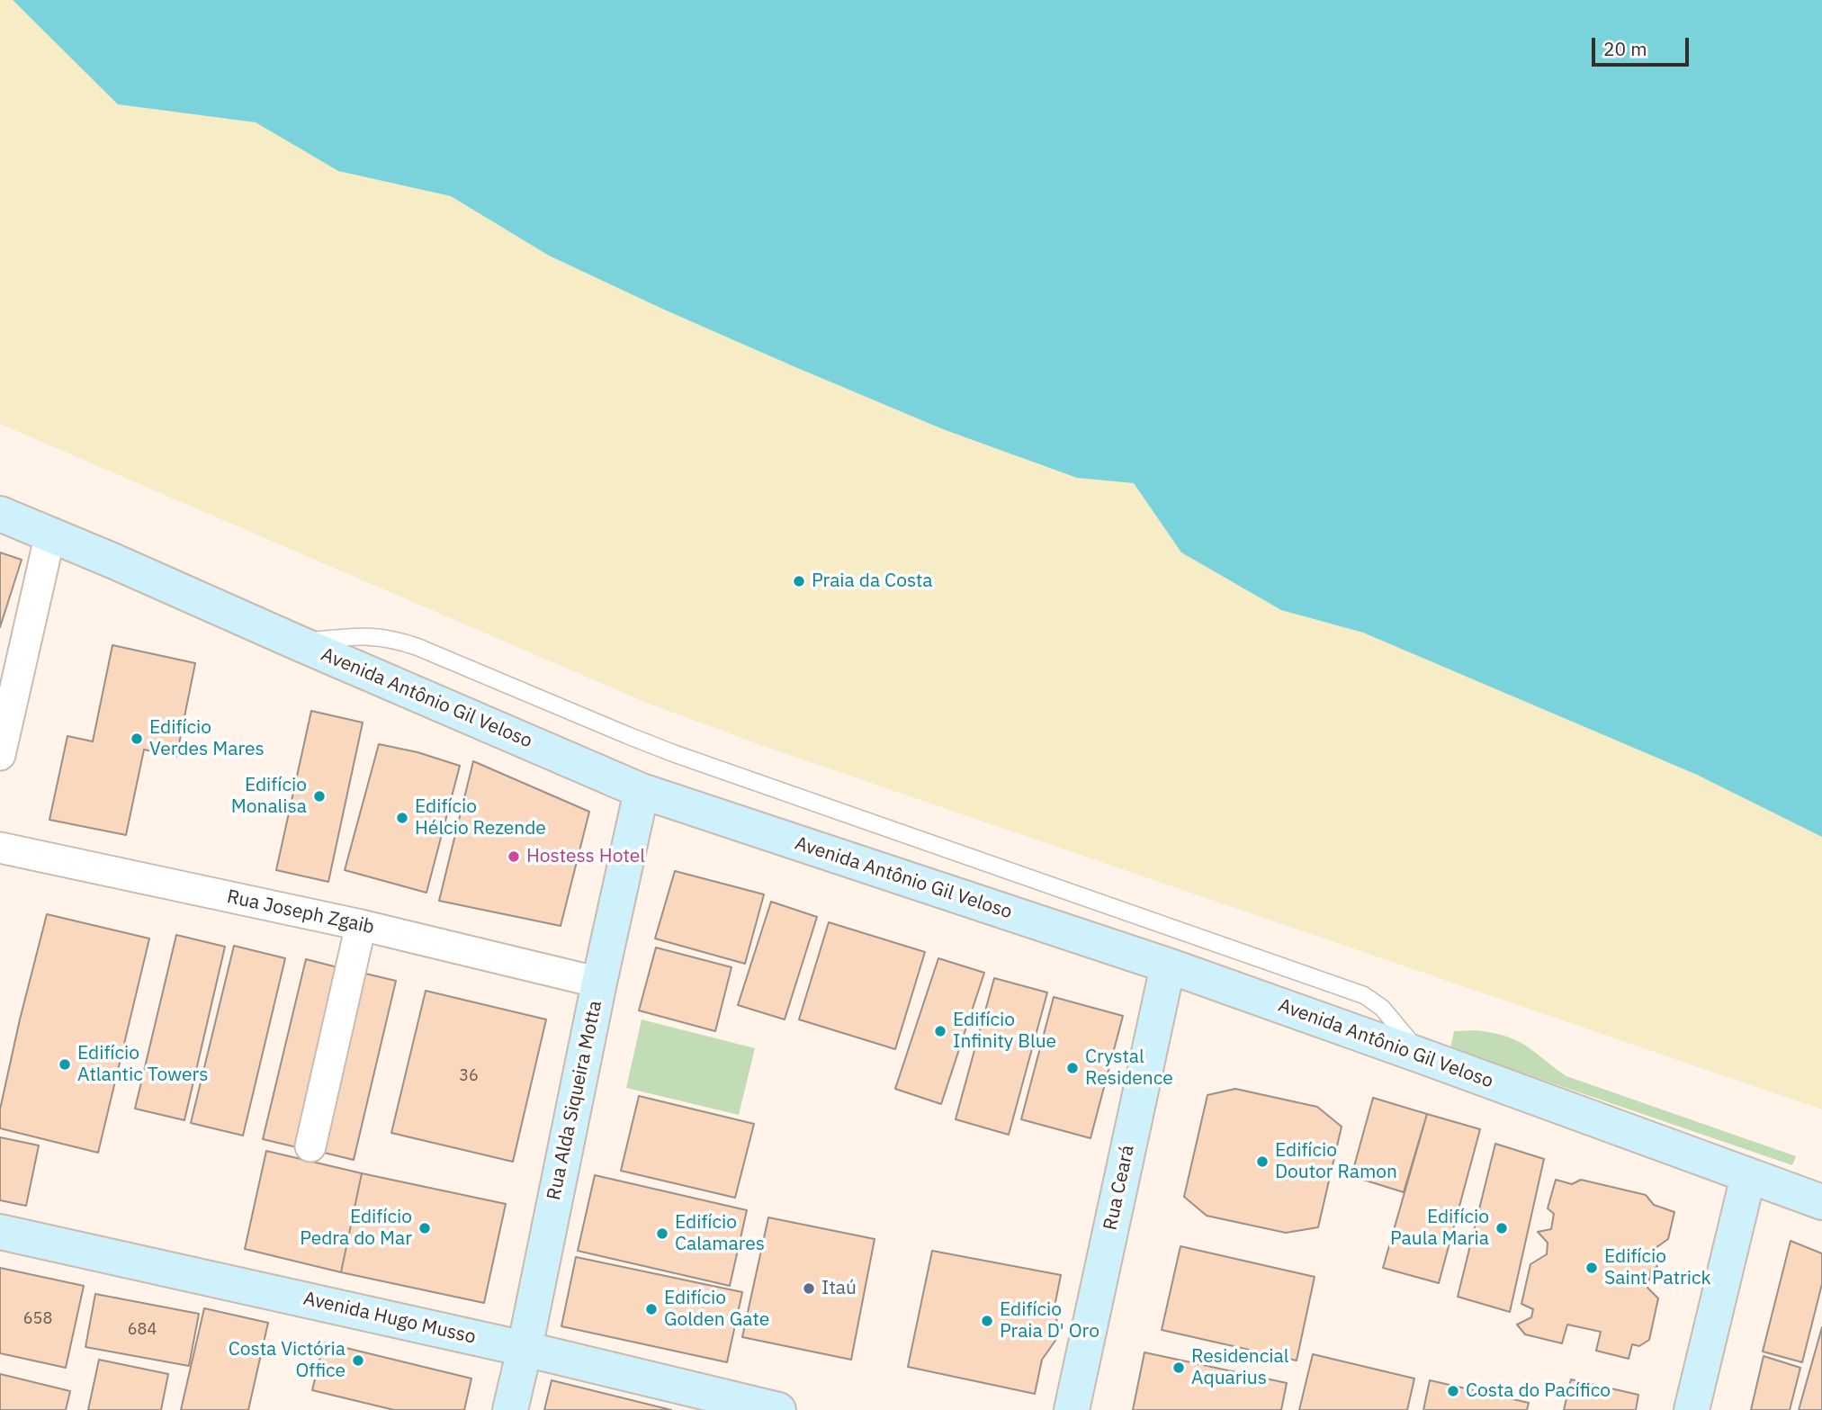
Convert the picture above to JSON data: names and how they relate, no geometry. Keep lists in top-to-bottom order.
{
  "streets": {
    "main road": [
      "Avenida Antônio Gil Veloso",
      "Rua Alda Siqueira Motta",
      "Rua Ceará",
      "Avenida Hugo Musso"
    ],
    "street": ["Rua Joseph Zgaib"]
  },
  "crossings": [
    ["Avenida Antônio Gil Veloso", "Rua Alda Siqueira Motta"],
    ["Avenida Antônio Gil Veloso", "Rua Ceará"],
    ["Rua Joseph Zgaib", "Rua Alda Siqueira Motta"],
    ["Rua Alda Siqueira Motta", "Avenida Hugo Musso"]
  ],
  "places": [
    "Praia da Costa",
    "Edifício Verdes Mares",
    "Edifício Monalisa",
    "Edifício Hélcio Rezende",
    "Hostess Hotel",
    "Edifício Infinity Blue",
    "Edifício Atlantic Towers",
    "Crystal Residence",
    "Edifício Doutor Ramon",
    "Edifício Pedra do Mar",
    "Edifício Paula Maria",
    "Edifício Calamares",
    "Edifício Saint Patrick",
    "Itaú",
    "Edifício Golden Gate",
    "Edifício Praia D' Oro",
    "Costa Victória Office",
    "Residencial Aquarius",
    "Costa do Pacífico"
  ],
  "house_numbers": ["36", "658", "684"],
  "scale_bar": "20 m"
}
